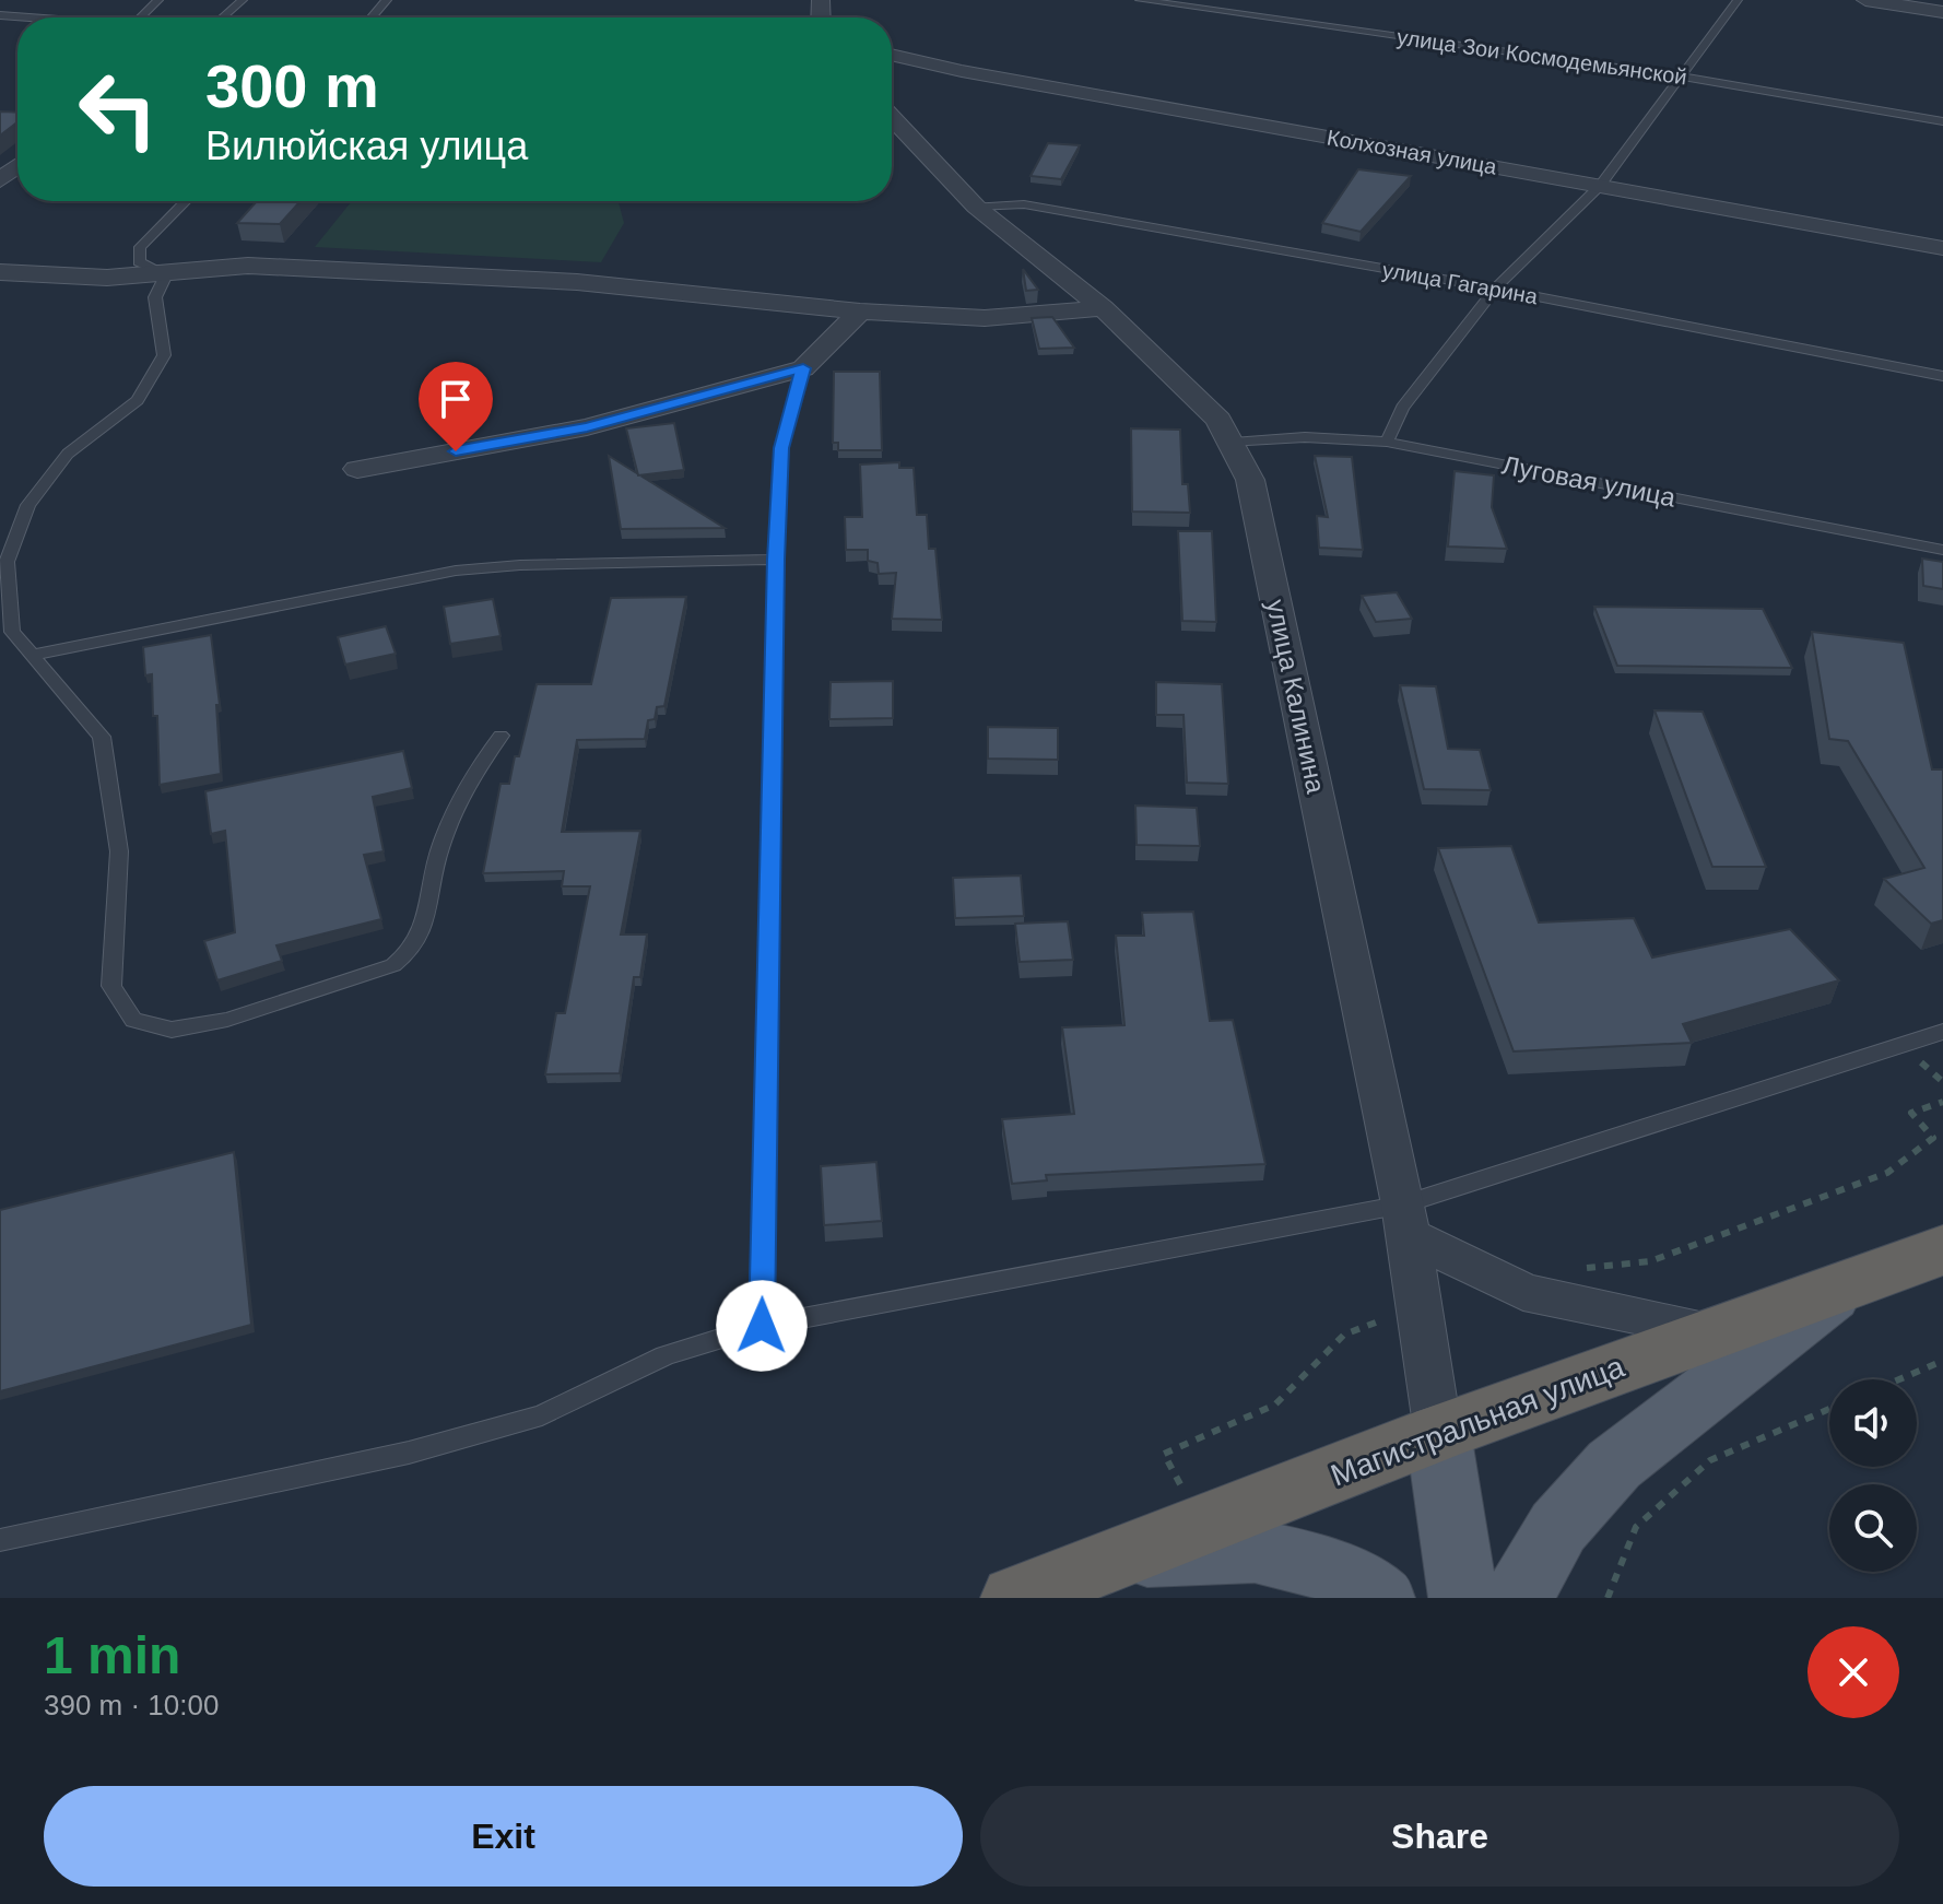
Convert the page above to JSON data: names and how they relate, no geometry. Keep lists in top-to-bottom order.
{
  "streets": {
    "highway": ["Магистральная улица"],
    "street": ["Колхозная улица", "улица Калинина"],
    "lane": ["улица Зои Космодемьянской", "улица Гагарина", "Луговая улица"]
  },
  "crossings": [
    ["улица Гагарина", "улица Калинина"],
    ["Луговая улица", "улица Калинина"],
    ["улица Калинина", "Магистральная улица"]
  ],
  "page": {
    "turn": ["300 m", "Вилюйская улица"],
    "heading": ["1 min", "390 m · 10:00"],
    "buttons": ["Exit", "Share"]
  }
}
